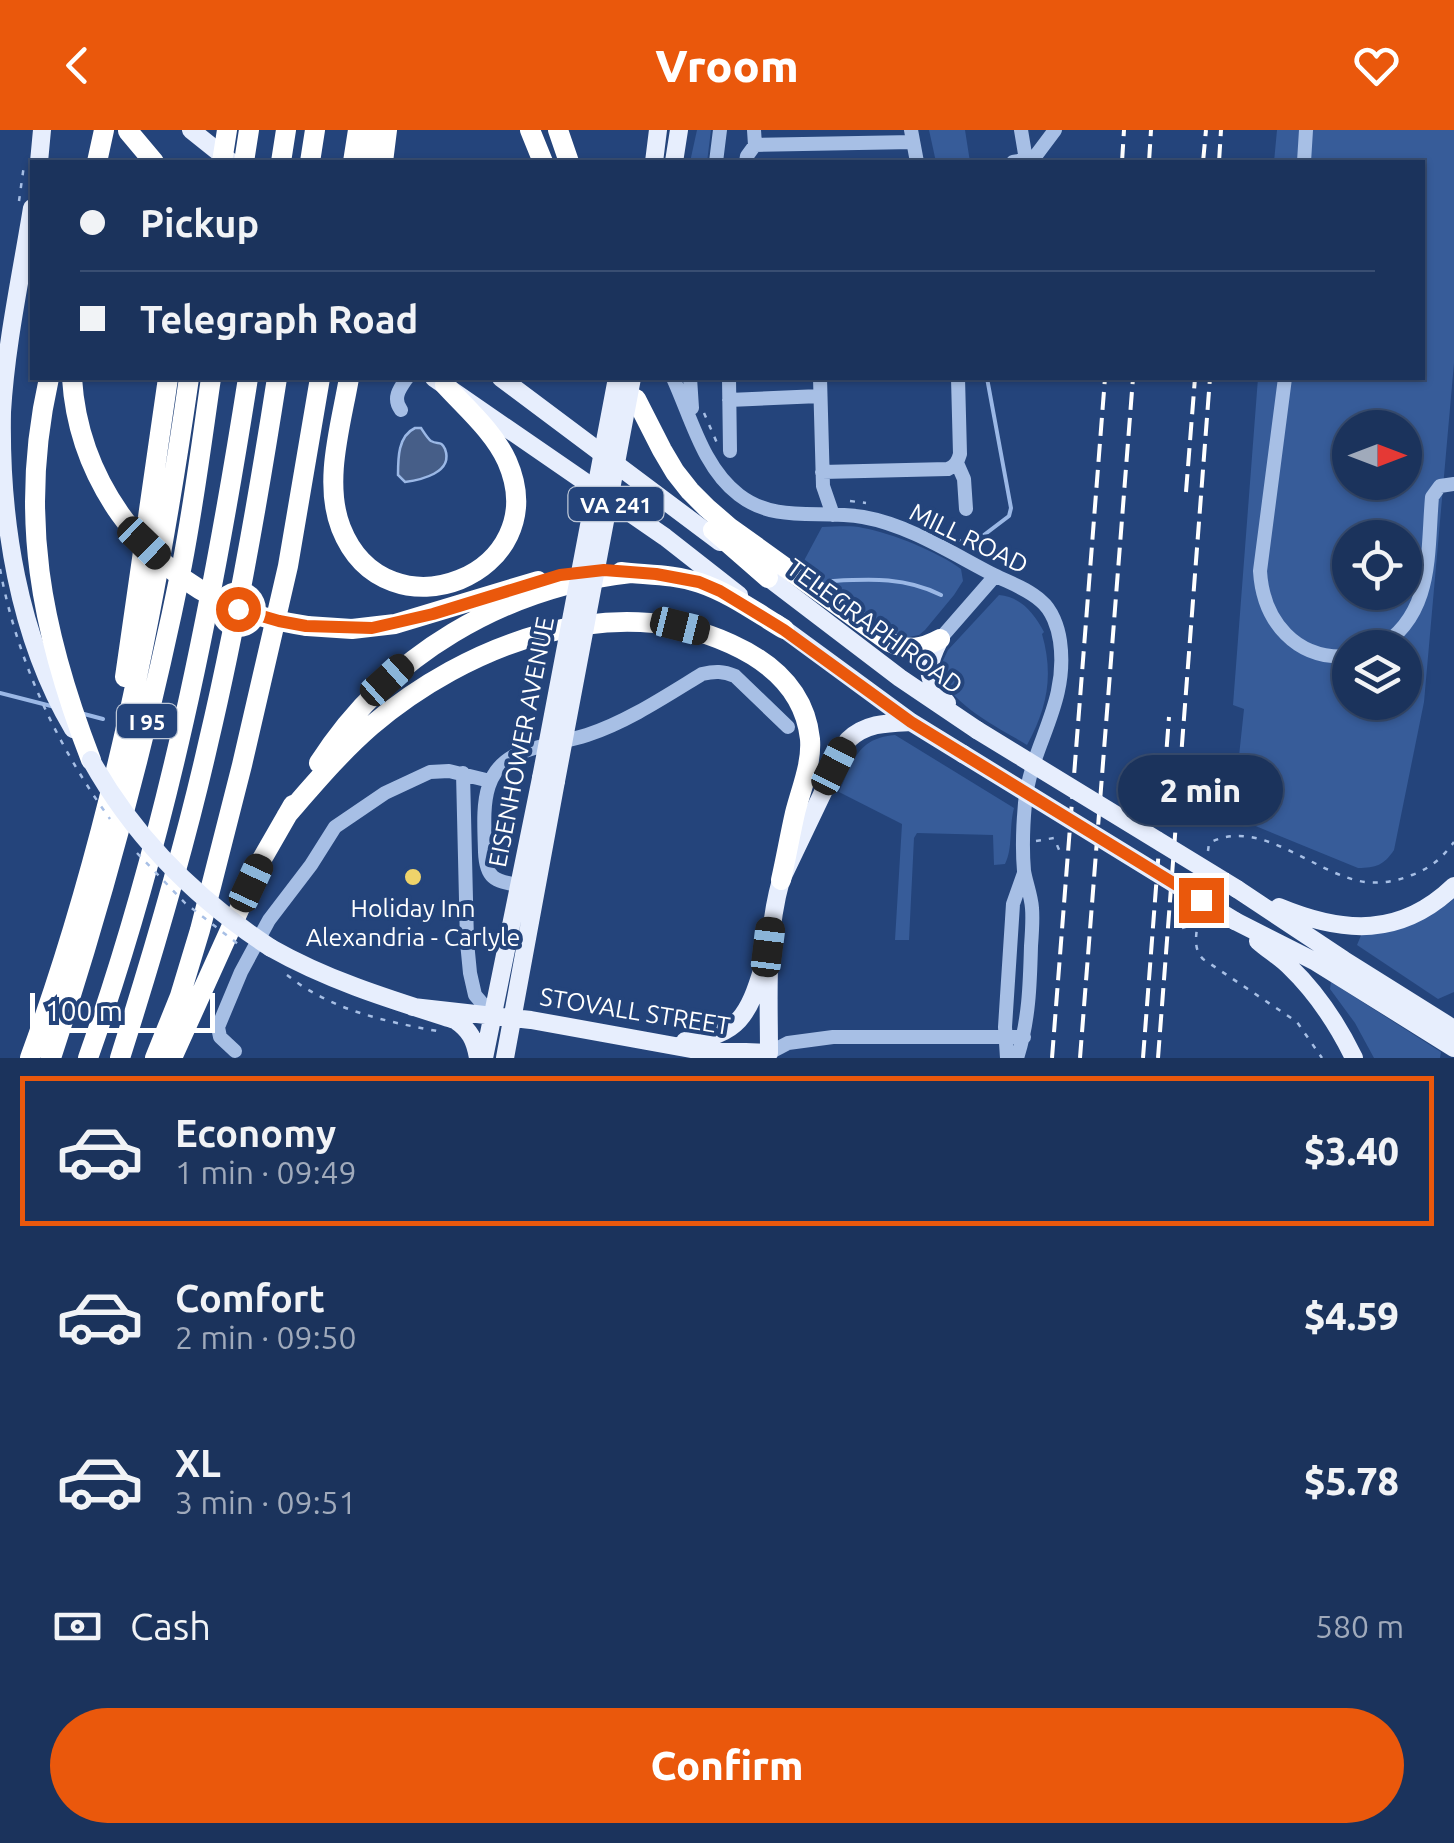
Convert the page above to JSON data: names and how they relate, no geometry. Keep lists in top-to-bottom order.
{
  "streets": {
    "highway": ["I 95"],
    "main road": [
      "VA 241",
      "TELEGRAPH ROAD",
      "EISENHOWER AVENUE",
      "STOVALL STREET"
    ],
    "street": ["MILL ROAD"]
  },
  "crossings": [
    ["MILL ROAD", "STOVALL STREET"],
    ["EISENHOWER AVENUE", "STOVALL STREET"]
  ],
  "places": ["Holiday Inn Alexandria - Carlyle"],
  "scale_bar": "100 m",
  "north": "right",
  "page": {
    "header": "Vroom",
    "banner": ["Pickup", "Telegraph Road"],
    "bubble": "2 min",
    "scale": "100 m",
    "list": [
      {
        "name": "Economy",
        "note": "1 min · 09:49",
        "value": "$3.40"
      },
      {
        "name": "Comfort",
        "note": "2 min · 09:50",
        "value": "$4.59"
      },
      {
        "name": "XL",
        "note": "3 min · 09:51",
        "value": "$5.78"
      }
    ],
    "pay": ["Cash", "580 m"],
    "buttons": "Confirm"
  }
}
